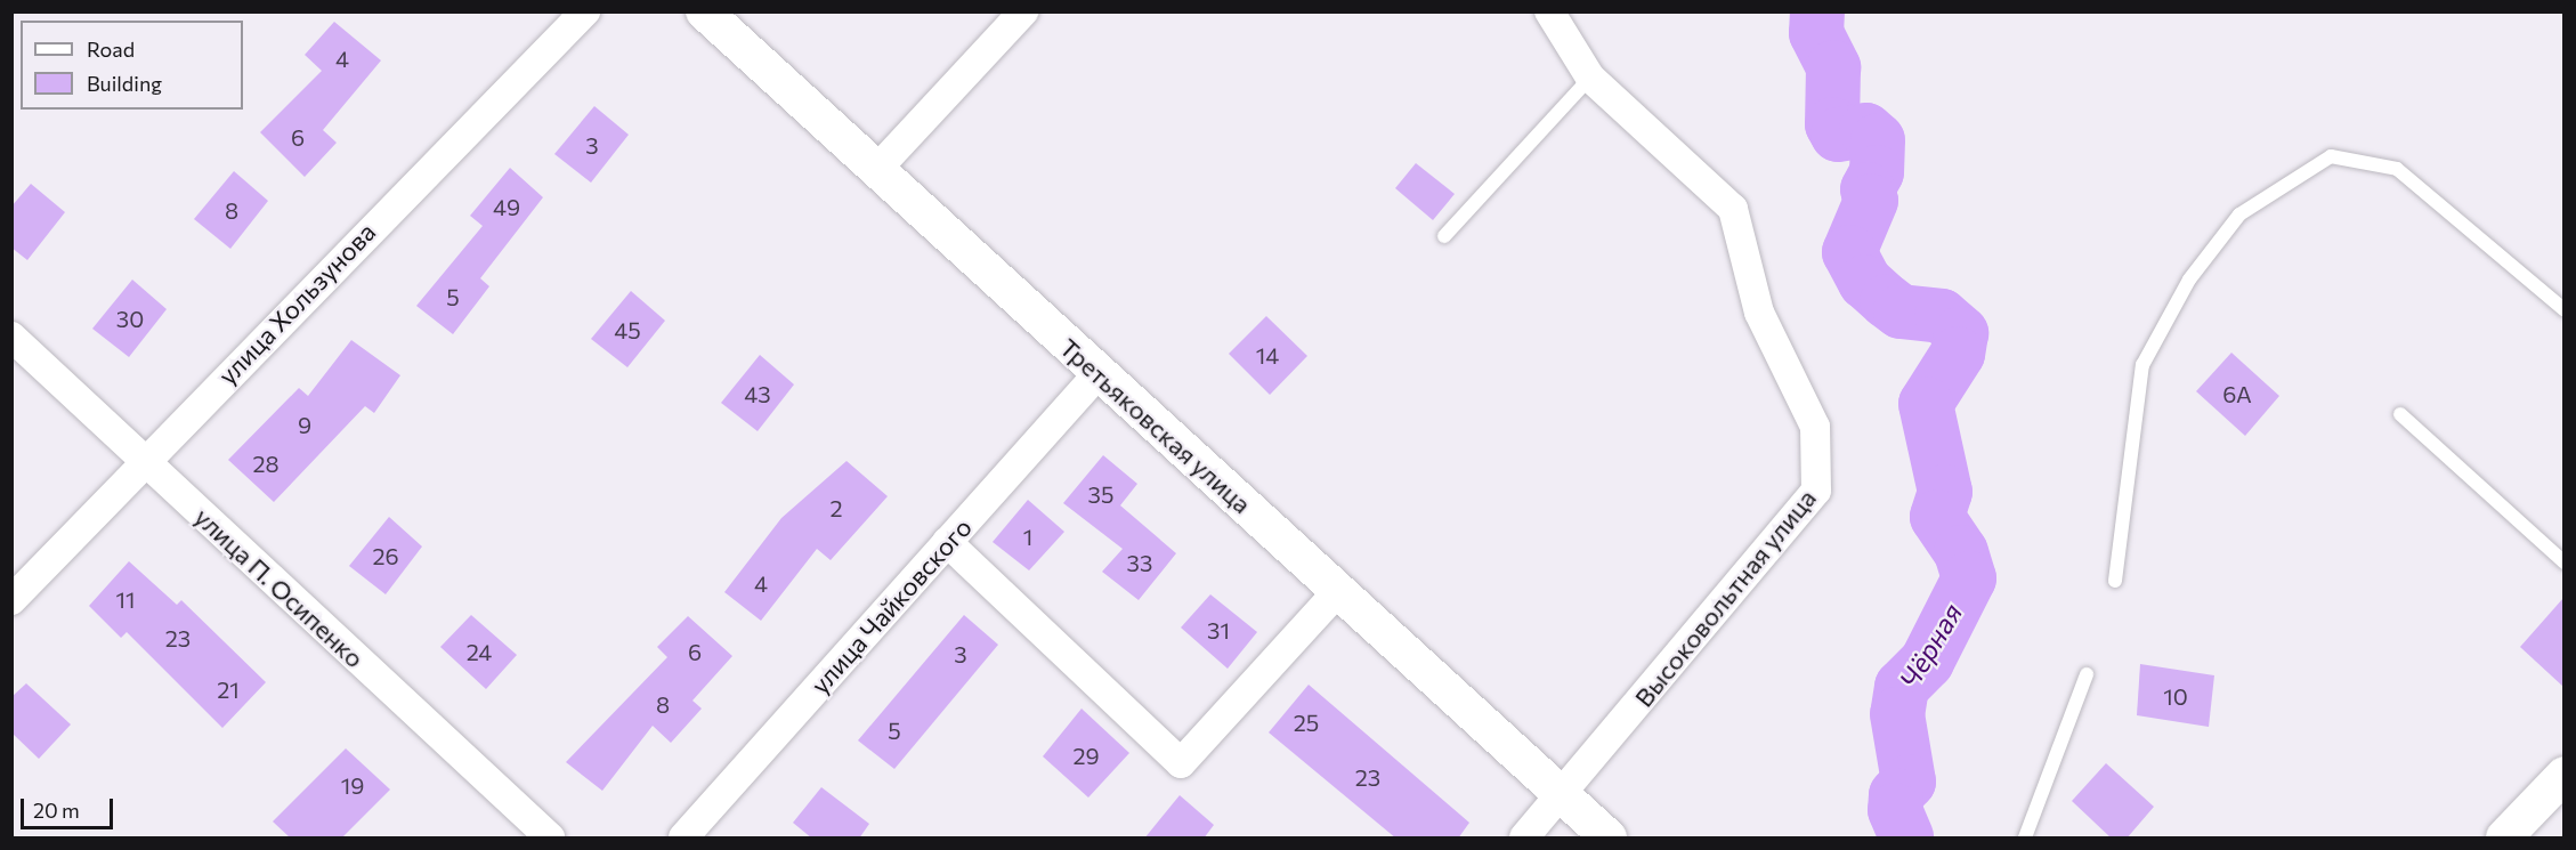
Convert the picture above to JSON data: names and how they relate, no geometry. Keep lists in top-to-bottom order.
{
  "streets": {
    "street": [
      "улица Хользунова",
      "Третьяковская улица",
      "улица П. Осипенко",
      "Высоковольтная улица",
      "улица Чайковского"
    ]
  },
  "crossings": [
    ["улица Хользунова", "улица П. Осипенко"],
    ["Третьяковская улица", "Высоковольтная улица"],
    ["Третьяковская улица", "улица Чайковского"]
  ],
  "water": ["Чёрная"],
  "house_numbers": [
    "4",
    "6",
    "3",
    "49",
    "8",
    "5",
    "30",
    "45",
    "14",
    "43",
    "6А",
    "9",
    "28",
    "35",
    "2",
    "1",
    "26",
    "33",
    "4",
    "11",
    "31",
    "23",
    "24",
    "6",
    "3",
    "21",
    "10",
    "8",
    "25",
    "5",
    "29",
    "23",
    "19"
  ],
  "legend": ["Road", "Building"],
  "scale_bar": "20 m"
}
